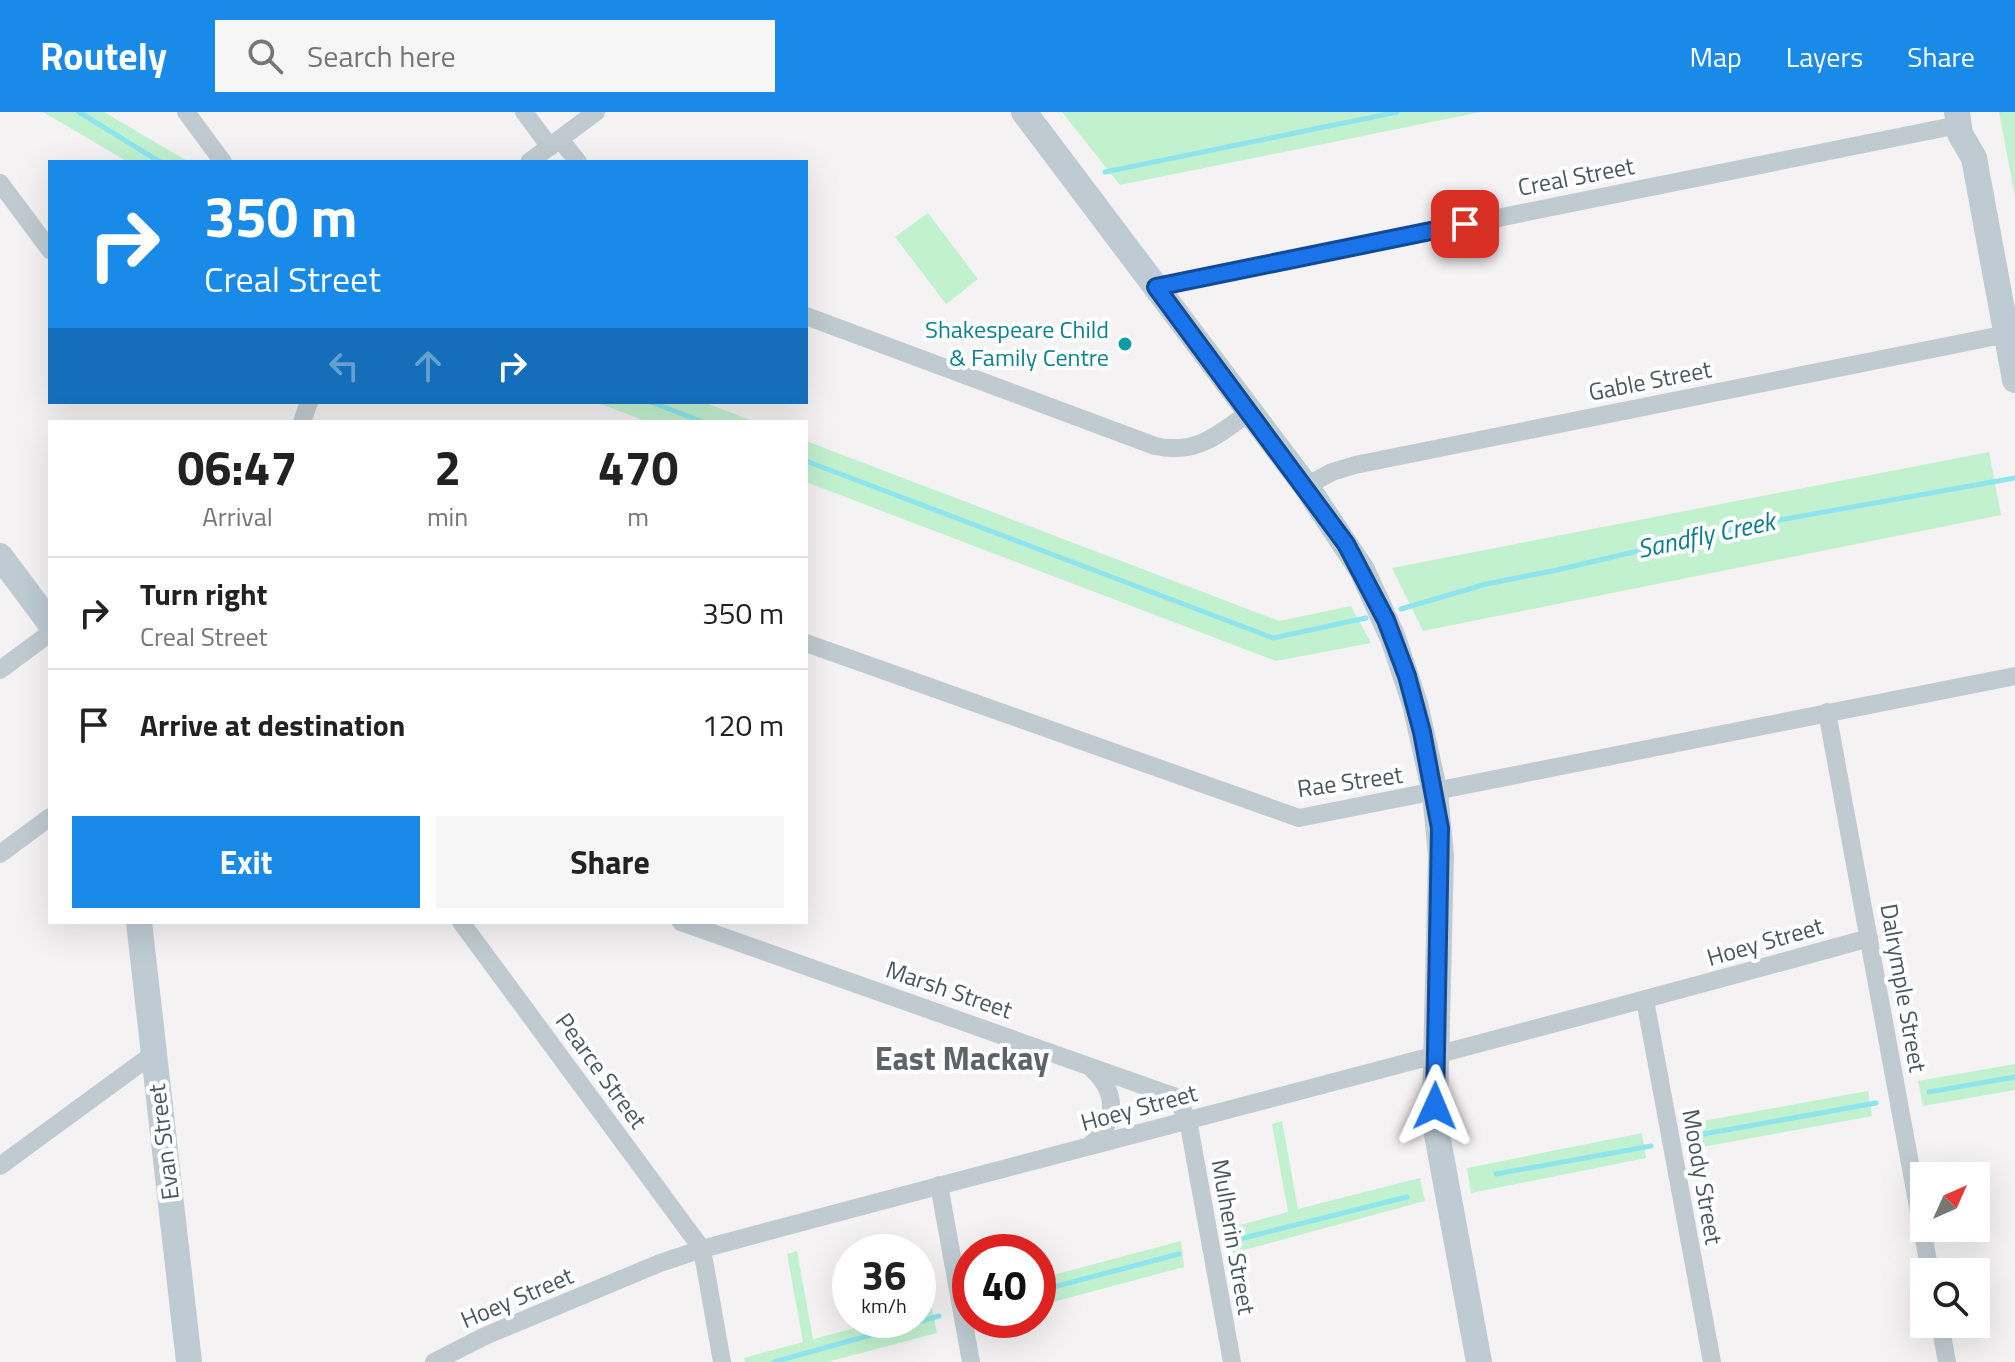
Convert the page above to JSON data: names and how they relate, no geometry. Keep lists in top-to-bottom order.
{
  "streets": {
    "street": [
      "Creal Street",
      "Gable Street",
      "Rae Street",
      "Hoey Street",
      "Dalrymple Street",
      "Marsh Street",
      "Pearce Street",
      "Evan Street",
      "Moody Street",
      "Mulherin Street"
    ]
  },
  "crossings": [
    ["Rae Street", "Dalrymple Street"],
    ["Hoey Street", "Dalrymple Street"],
    ["Hoey Street", "Marsh Street"],
    ["Hoey Street", "Pearce Street"],
    ["Hoey Street", "Moody Street"],
    ["Hoey Street", "Mulherin Street"],
    ["Marsh Street", "Mulherin Street"]
  ],
  "districts": ["East Mackay"],
  "water": ["Sandfly Creek"],
  "places": ["Shakespeare Child & Family Centre"],
  "north": "top right",
  "page": {
    "header": "Routely",
    "search": "Search here",
    "nav": ["Map", "Layers", "Share"],
    "turn": ["350 m", "Creal Street"],
    "eta": [
      "06:47",
      "Arrival",
      "2",
      "min",
      "470",
      "m"
    ],
    "list": [
      {
        "name": "Turn right",
        "note": "Creal Street",
        "value": "350 m"
      },
      {
        "name": "Arrive at destination",
        "value": "120 m"
      }
    ],
    "buttons": ["Exit", "Share"],
    "speed": "36 km/h",
    "limit": "40"
  }
}
